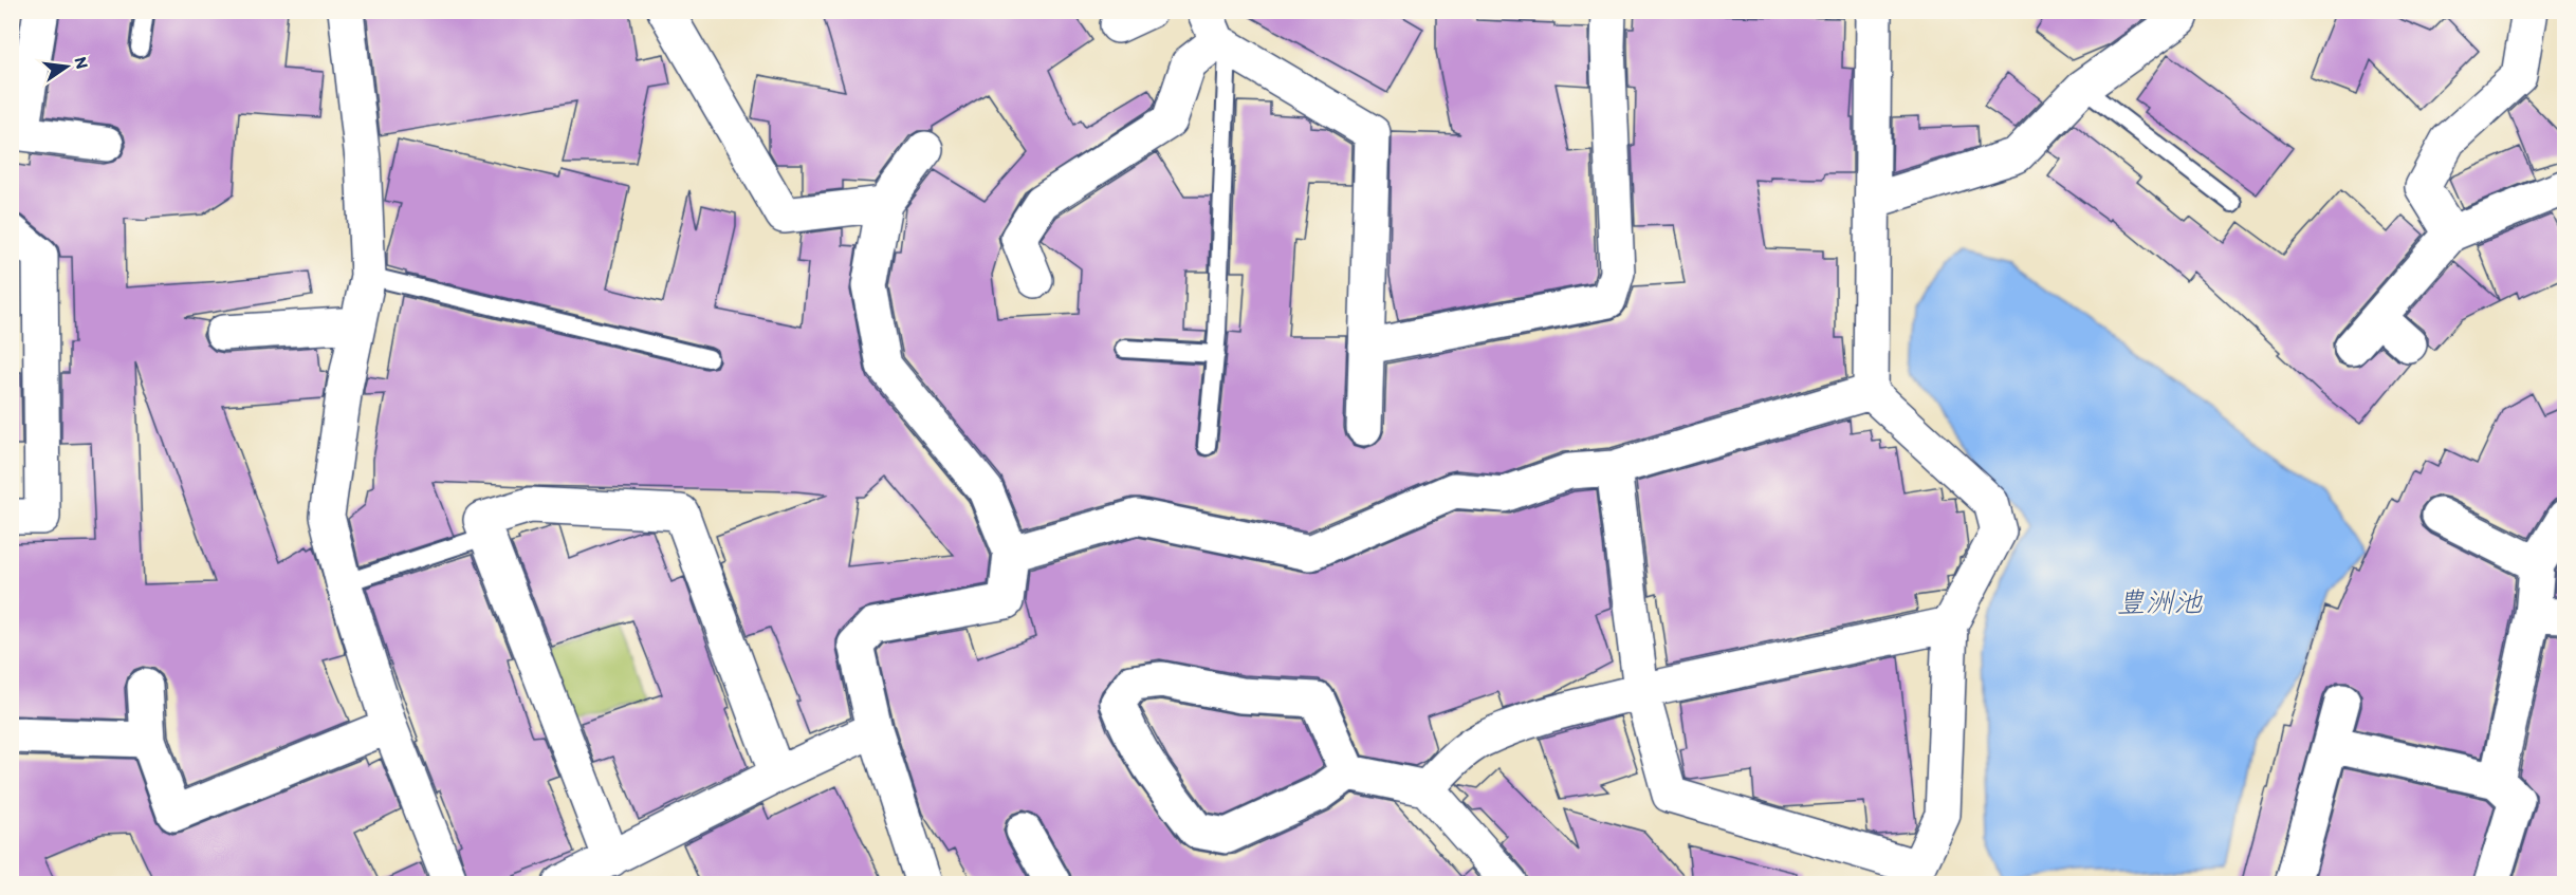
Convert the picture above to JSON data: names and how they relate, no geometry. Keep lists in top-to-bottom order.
{
  "water": ["豊洲池"],
  "north": "right"
}
